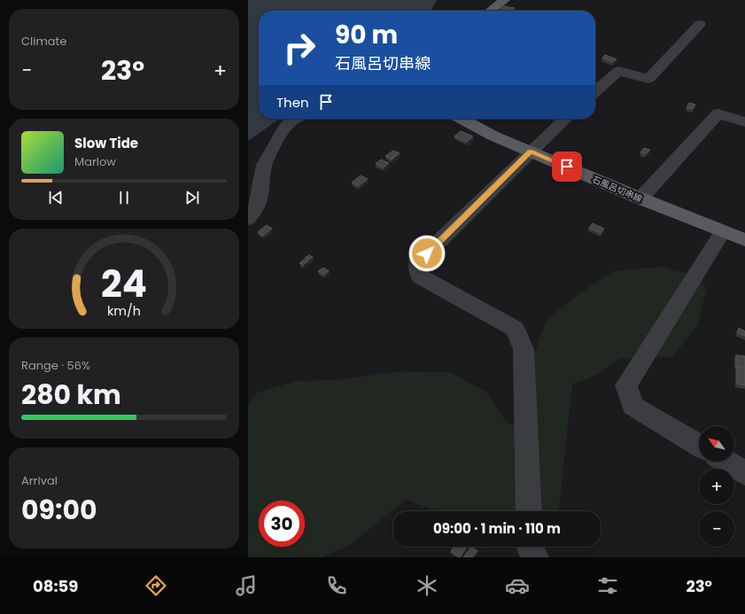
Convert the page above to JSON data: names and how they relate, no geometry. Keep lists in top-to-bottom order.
{
  "streets": {
    "main road": ["石風呂切串線"]
  },
  "north": "top left",
  "page": {
    "tile": [
      "Climate",
      ["Range · 56%", "280 km"],
      ["Arrival", "09:00"]
    ],
    "turn": ["90 m", "石風呂切串線"],
    "heat": ["−", "23°", "+"],
    "then": "Then",
    "song": ["Slow Tide", "Marlow"],
    "map_buttons": ["+", "−"],
    "limit": "30",
    "trip": "09:00 · 1 min · 110 m",
    "tabs": ["08:59", "23°"],
    "gauge": ["24", "km/h"]
  }
}
